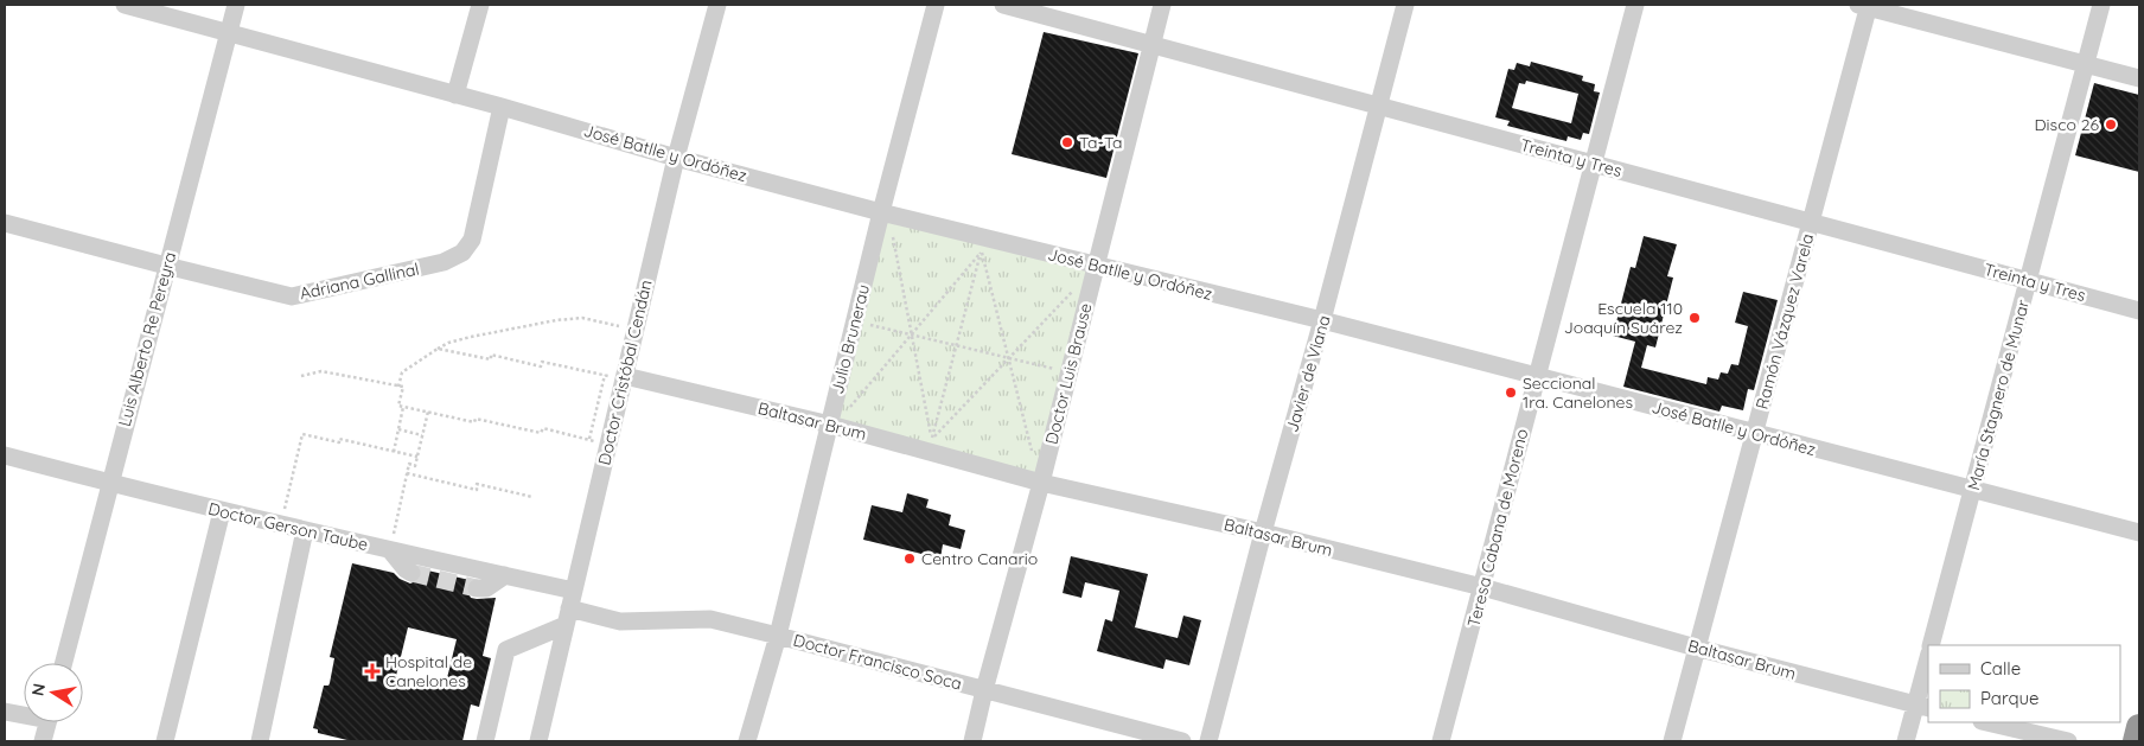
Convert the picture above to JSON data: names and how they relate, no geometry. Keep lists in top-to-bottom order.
{
  "streets": {
    "street": [
      "José Batlle y Ordóñez",
      "Treinta y Tres",
      "Adriana Gallinal",
      "Ramón Vázquez Varela",
      "Luis Alberto Re Pereyra",
      "Julio Brunerau",
      "Doctor Cristóbal Cendán",
      "Doctor Luis Brause",
      "Javier de Viana",
      "María Stagnero de Munar",
      "Baltasar Brum",
      "Doctor Gerson Taube",
      "Teresa Cabana de Moreno",
      "Doctor Francisco Soca"
    ]
  },
  "crossings": [
    ["José Batlle y Ordóñez", "Adriana Gallinal"],
    ["José Batlle y Ordóñez", "Ramón Vázquez Varela"],
    ["José Batlle y Ordóñez", "Luis Alberto Re Pereyra"],
    ["José Batlle y Ordóñez", "Julio Brunerau"],
    ["José Batlle y Ordóñez", "Doctor Cristóbal Cendán"],
    ["José Batlle y Ordóñez", "Doctor Luis Brause"],
    ["José Batlle y Ordóñez", "Javier de Viana"],
    ["José Batlle y Ordóñez", "María Stagnero de Munar"],
    ["José Batlle y Ordóñez", "Teresa Cabana de Moreno"],
    ["Treinta y Tres", "Ramón Vázquez Varela"],
    ["Treinta y Tres", "Doctor Luis Brause"],
    ["Treinta y Tres", "Javier de Viana"],
    ["Treinta y Tres", "María Stagnero de Munar"],
    ["Treinta y Tres", "Teresa Cabana de Moreno"],
    ["Adriana Gallinal", "Luis Alberto Re Pereyra"],
    ["Ramón Vázquez Varela", "Baltasar Brum"],
    ["Luis Alberto Re Pereyra", "Doctor Gerson Taube"],
    ["Julio Brunerau", "Baltasar Brum"],
    ["Julio Brunerau", "Doctor Francisco Soca"],
    ["Doctor Cristóbal Cendán", "Baltasar Brum"],
    ["Doctor Cristóbal Cendán", "Doctor Gerson Taube"],
    ["Doctor Cristóbal Cendán", "Doctor Francisco Soca"],
    ["Doctor Luis Brause", "Baltasar Brum"],
    ["Doctor Luis Brause", "Doctor Francisco Soca"],
    ["Javier de Viana", "Baltasar Brum"],
    ["Baltasar Brum", "Teresa Cabana de Moreno"]
  ],
  "places": {
    "other": [
      "Disco 26",
      "Ta-Ta",
      "Escuela 110 Joaquín Suárez",
      "Seccional 1ra. Canelones",
      "Centro Canario"
    ],
    "health": ["Hospital de Canelones"]
  },
  "legend": ["Calle", "Parque"],
  "north": "left"
}
